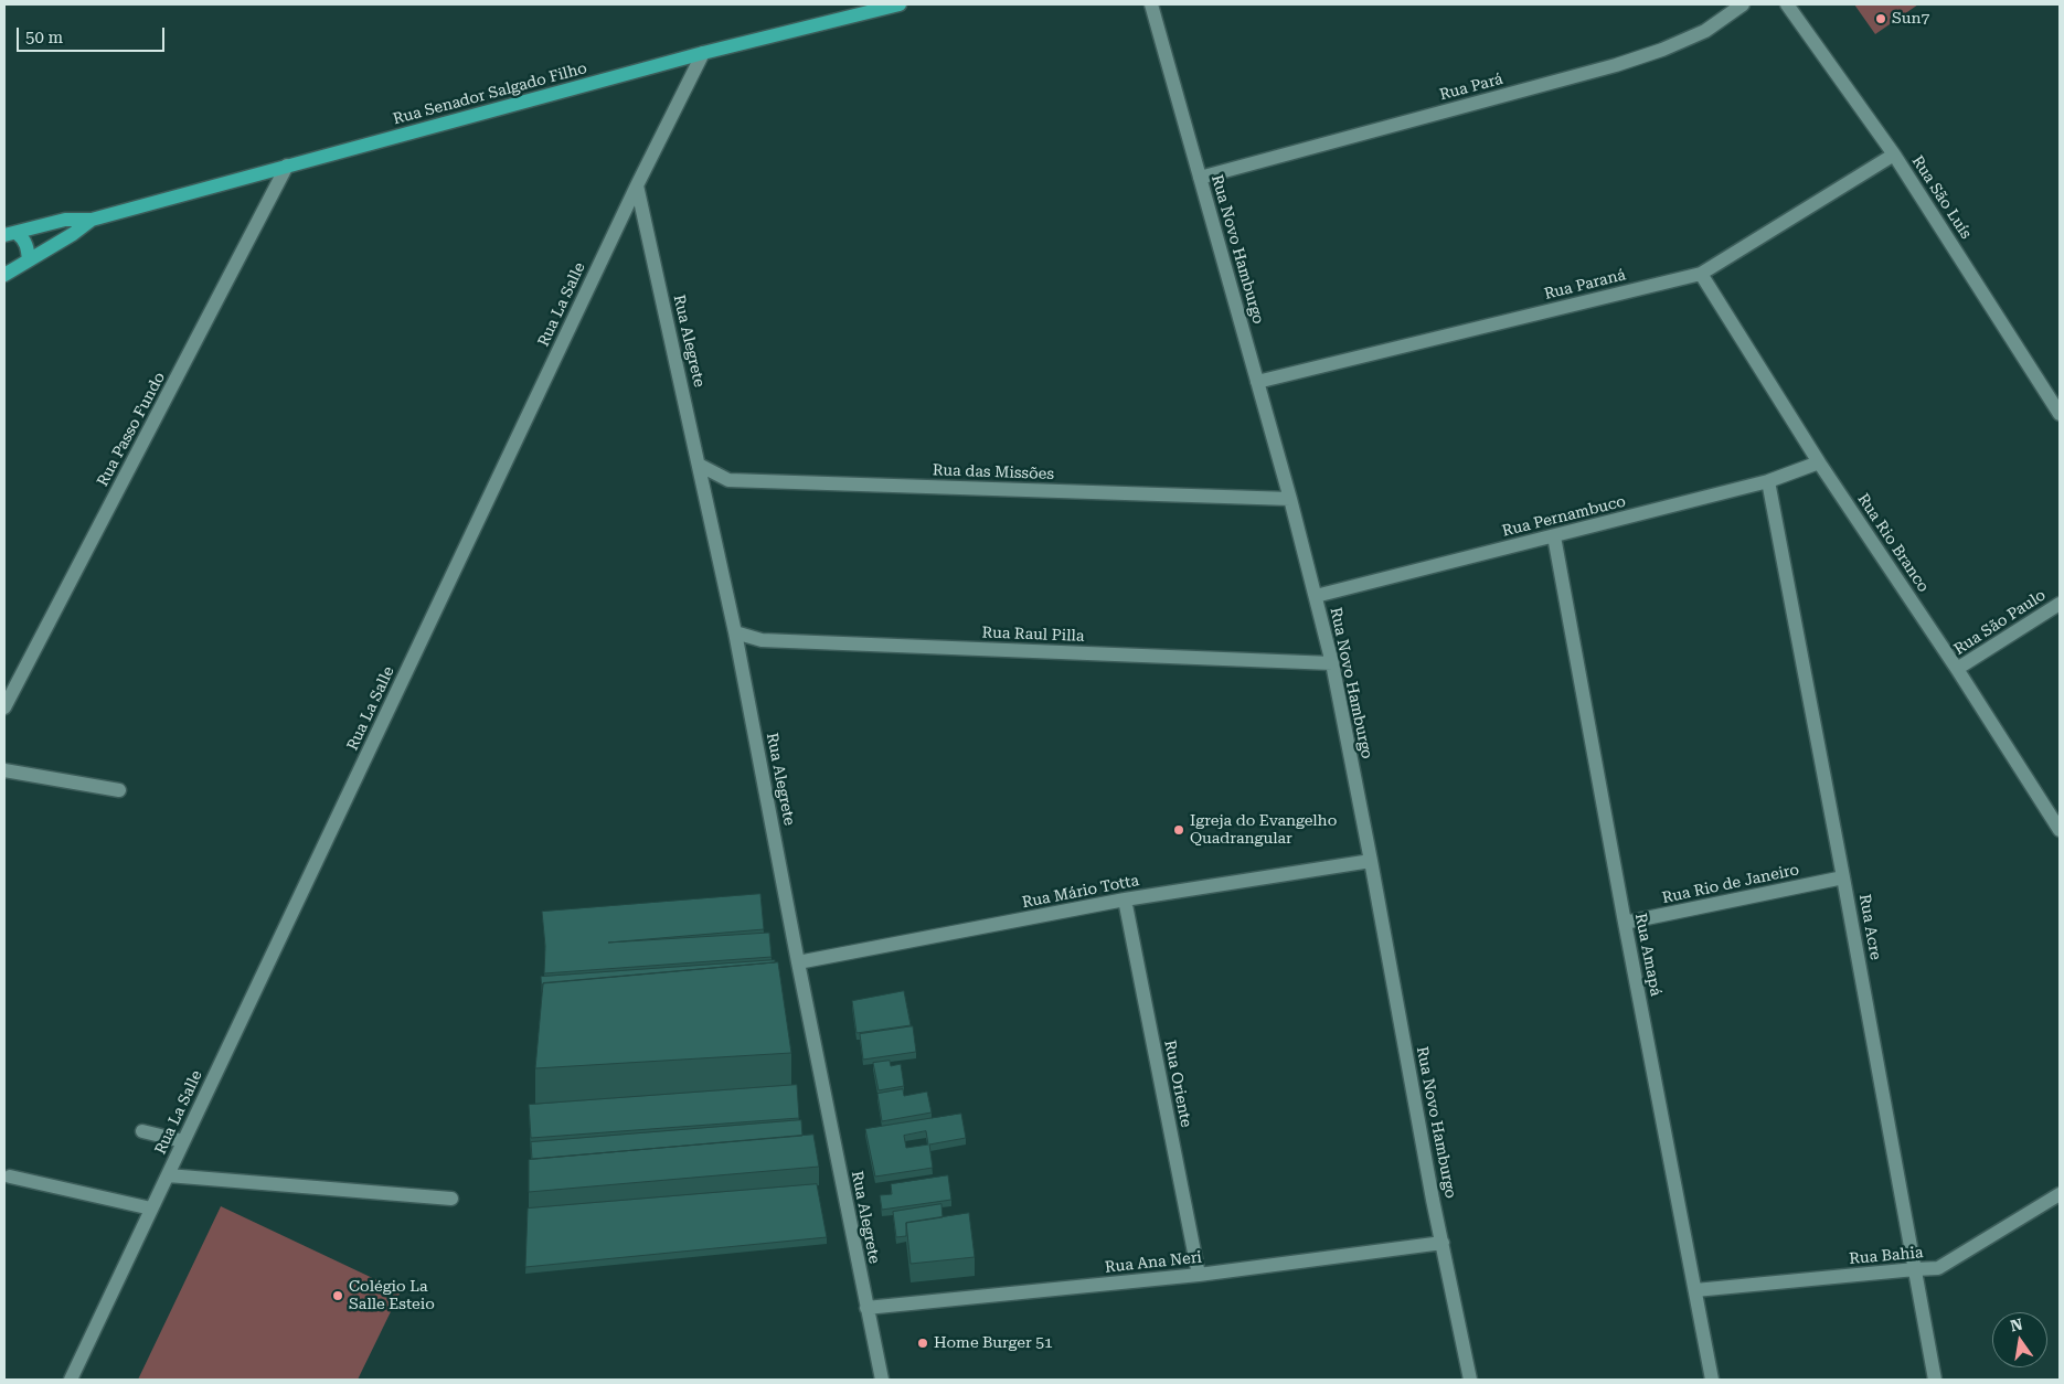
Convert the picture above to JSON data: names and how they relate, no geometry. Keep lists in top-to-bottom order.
{
  "streets": {
    "main road": ["Rua Senador Salgado Filho"],
    "street": [
      "Rua Pará",
      "Rua São Luís",
      "Rua Novo Hamburgo",
      "Rua Paraná",
      "Rua La Salle",
      "Rua Alegrete",
      "Rua Passo Fundo",
      "Rua das Missões",
      "Rua Pernambuco",
      "Rua Rio Branco",
      "Rua São Paulo",
      "Rua Raul Pilla",
      "Rua Rio de Janeiro",
      "Rua Mário Totta",
      "Rua Acre",
      "Rua Amapá",
      "Rua Oriente",
      "Rua Bahia",
      "Rua Ana Neri"
    ]
  },
  "crossings": [
    ["Rua Pará", "Rua Novo Hamburgo"],
    ["Rua Senador Salgado Filho", "Rua La Salle"],
    ["Rua Senador Salgado Filho", "Rua Passo Fundo"],
    ["Rua São Luís", "Rua Paraná"],
    ["Rua Novo Hamburgo", "Rua Paraná"],
    ["Rua Novo Hamburgo", "Rua das Missões"],
    ["Rua Novo Hamburgo", "Rua Pernambuco"],
    ["Rua Novo Hamburgo", "Rua Raul Pilla"],
    ["Rua Novo Hamburgo", "Rua Mário Totta"],
    ["Rua Novo Hamburgo", "Rua Ana Neri"],
    ["Rua Paraná", "Rua Rio Branco"],
    ["Rua La Salle", "Rua Alegrete"],
    ["Rua Alegrete", "Rua das Missões"],
    ["Rua Alegrete", "Rua Raul Pilla"],
    ["Rua Alegrete", "Rua Mário Totta"],
    ["Rua Alegrete", "Rua Ana Neri"],
    ["Rua Pernambuco", "Rua Rio Branco"],
    ["Rua Pernambuco", "Rua Acre"],
    ["Rua Pernambuco", "Rua Amapá"],
    ["Rua Rio Branco", "Rua São Paulo"],
    ["Rua Rio de Janeiro", "Rua Acre"],
    ["Rua Rio de Janeiro", "Rua Amapá"],
    ["Rua Mário Totta", "Rua Oriente"],
    ["Rua Acre", "Rua Bahia"],
    ["Rua Amapá", "Rua Bahia"],
    ["Rua Oriente", "Rua Ana Neri"]
  ],
  "places": [
    "Sun7",
    "Igreja do Evangelho Quadrangular",
    "Colégio La Salle Esteio",
    "Home Burger 51"
  ],
  "scale_bar": "50 m",
  "north": "top"
}
